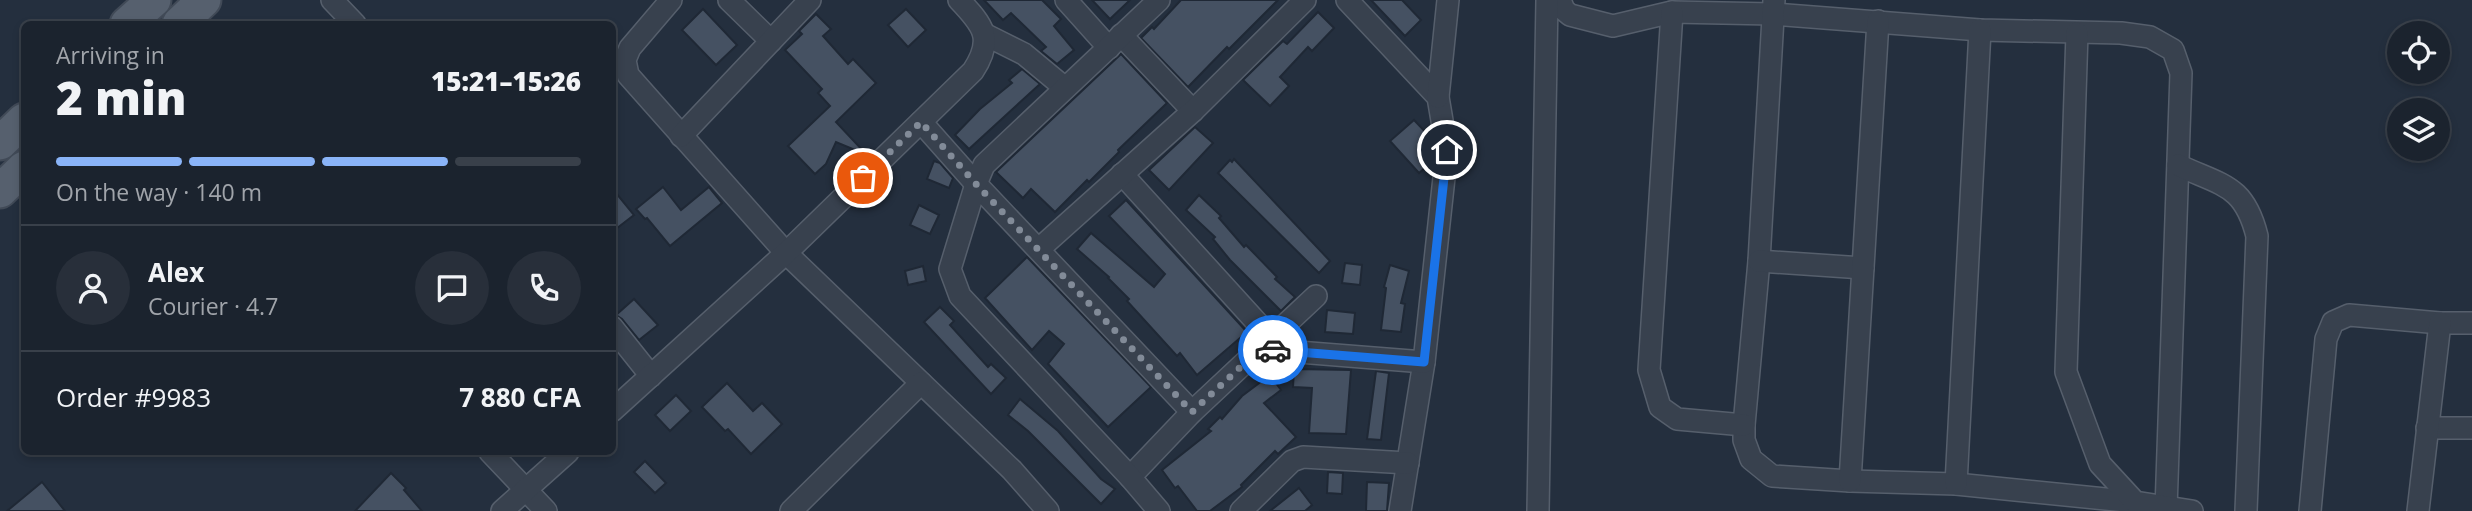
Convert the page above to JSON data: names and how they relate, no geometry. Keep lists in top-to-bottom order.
{
  "page": {
    "heading": ["2 min", "Arriving in", "15:21–15:26"],
    "panel": [
      "Alex",
      "Courier · 4.7",
      "Order #9983",
      "7 880 CFA"
    ],
    "bar": "On the way · 140 m"
  }
}
